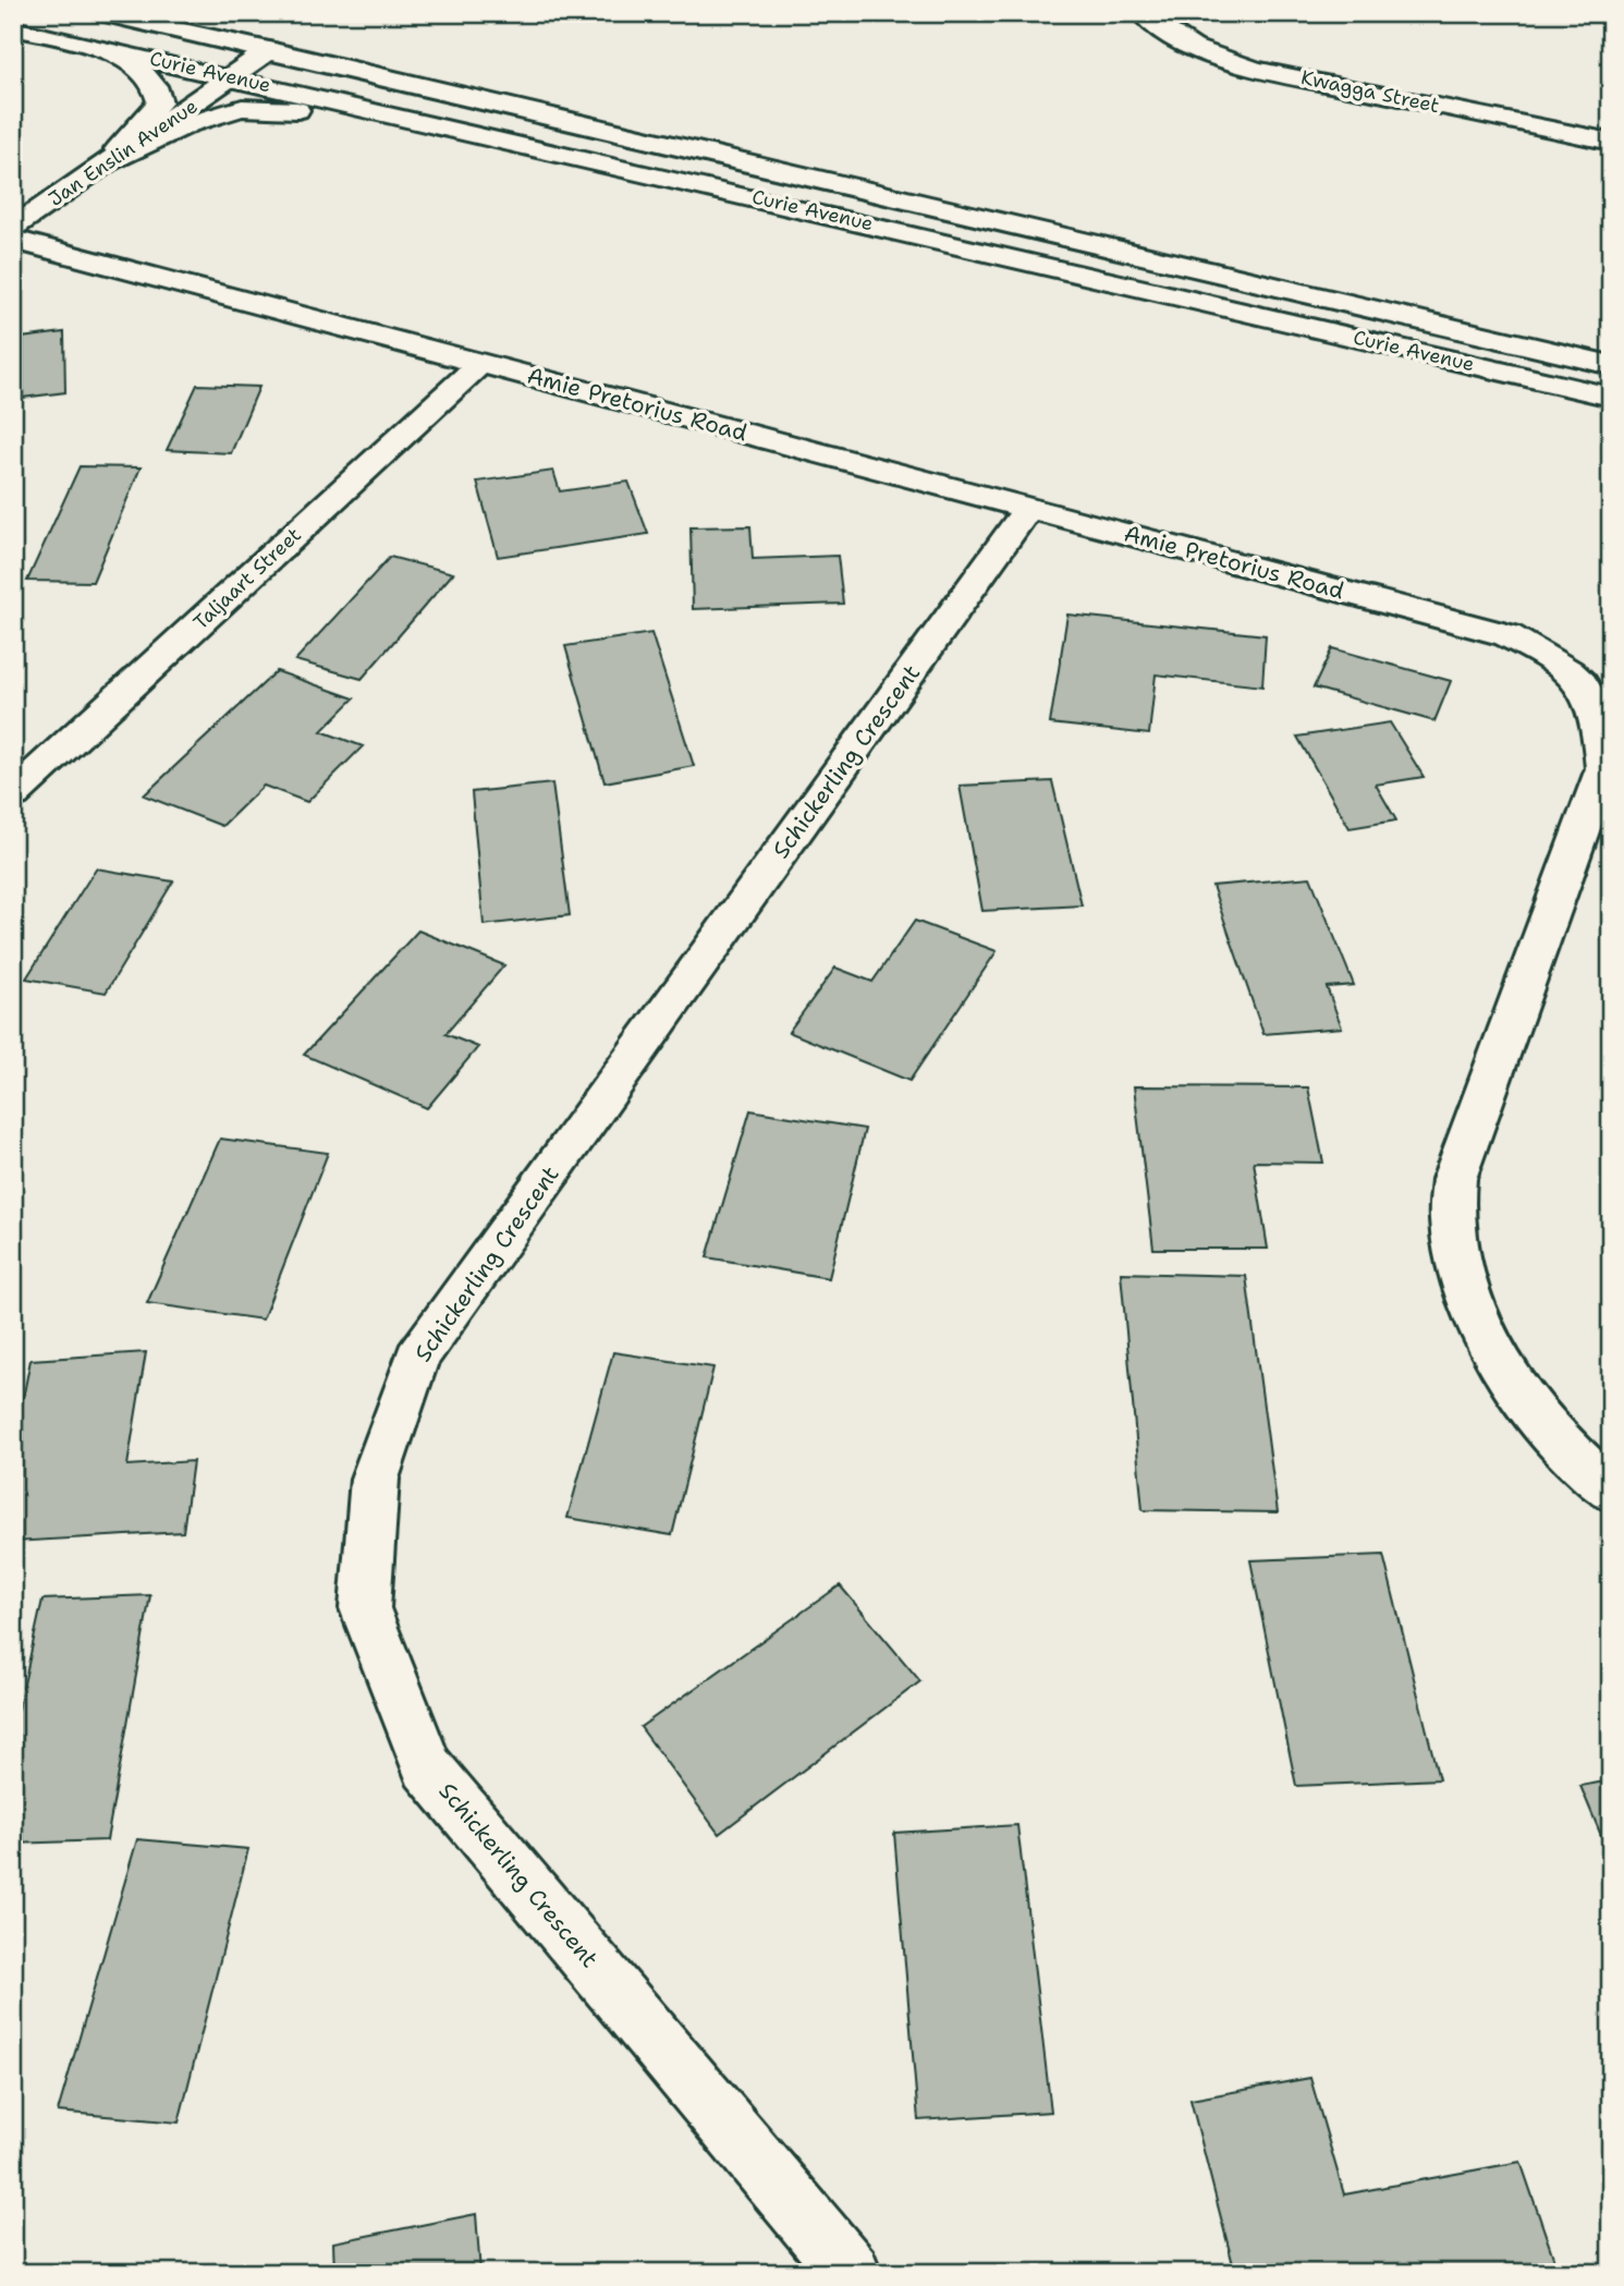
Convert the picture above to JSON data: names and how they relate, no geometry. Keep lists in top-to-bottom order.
{
  "streets": {
    "street": [
      "Curie Avenue",
      "Kwagga Street",
      "Jan Enslin Avenue",
      "Amie Pretorius Road",
      "Taljaart Street",
      "Schickerling Crescent"
    ]
  },
  "crossings": [
    ["Curie Avenue", "Jan Enslin Avenue"],
    ["Amie Pretorius Road", "Taljaart Street"],
    ["Amie Pretorius Road", "Schickerling Crescent"]
  ]
}
